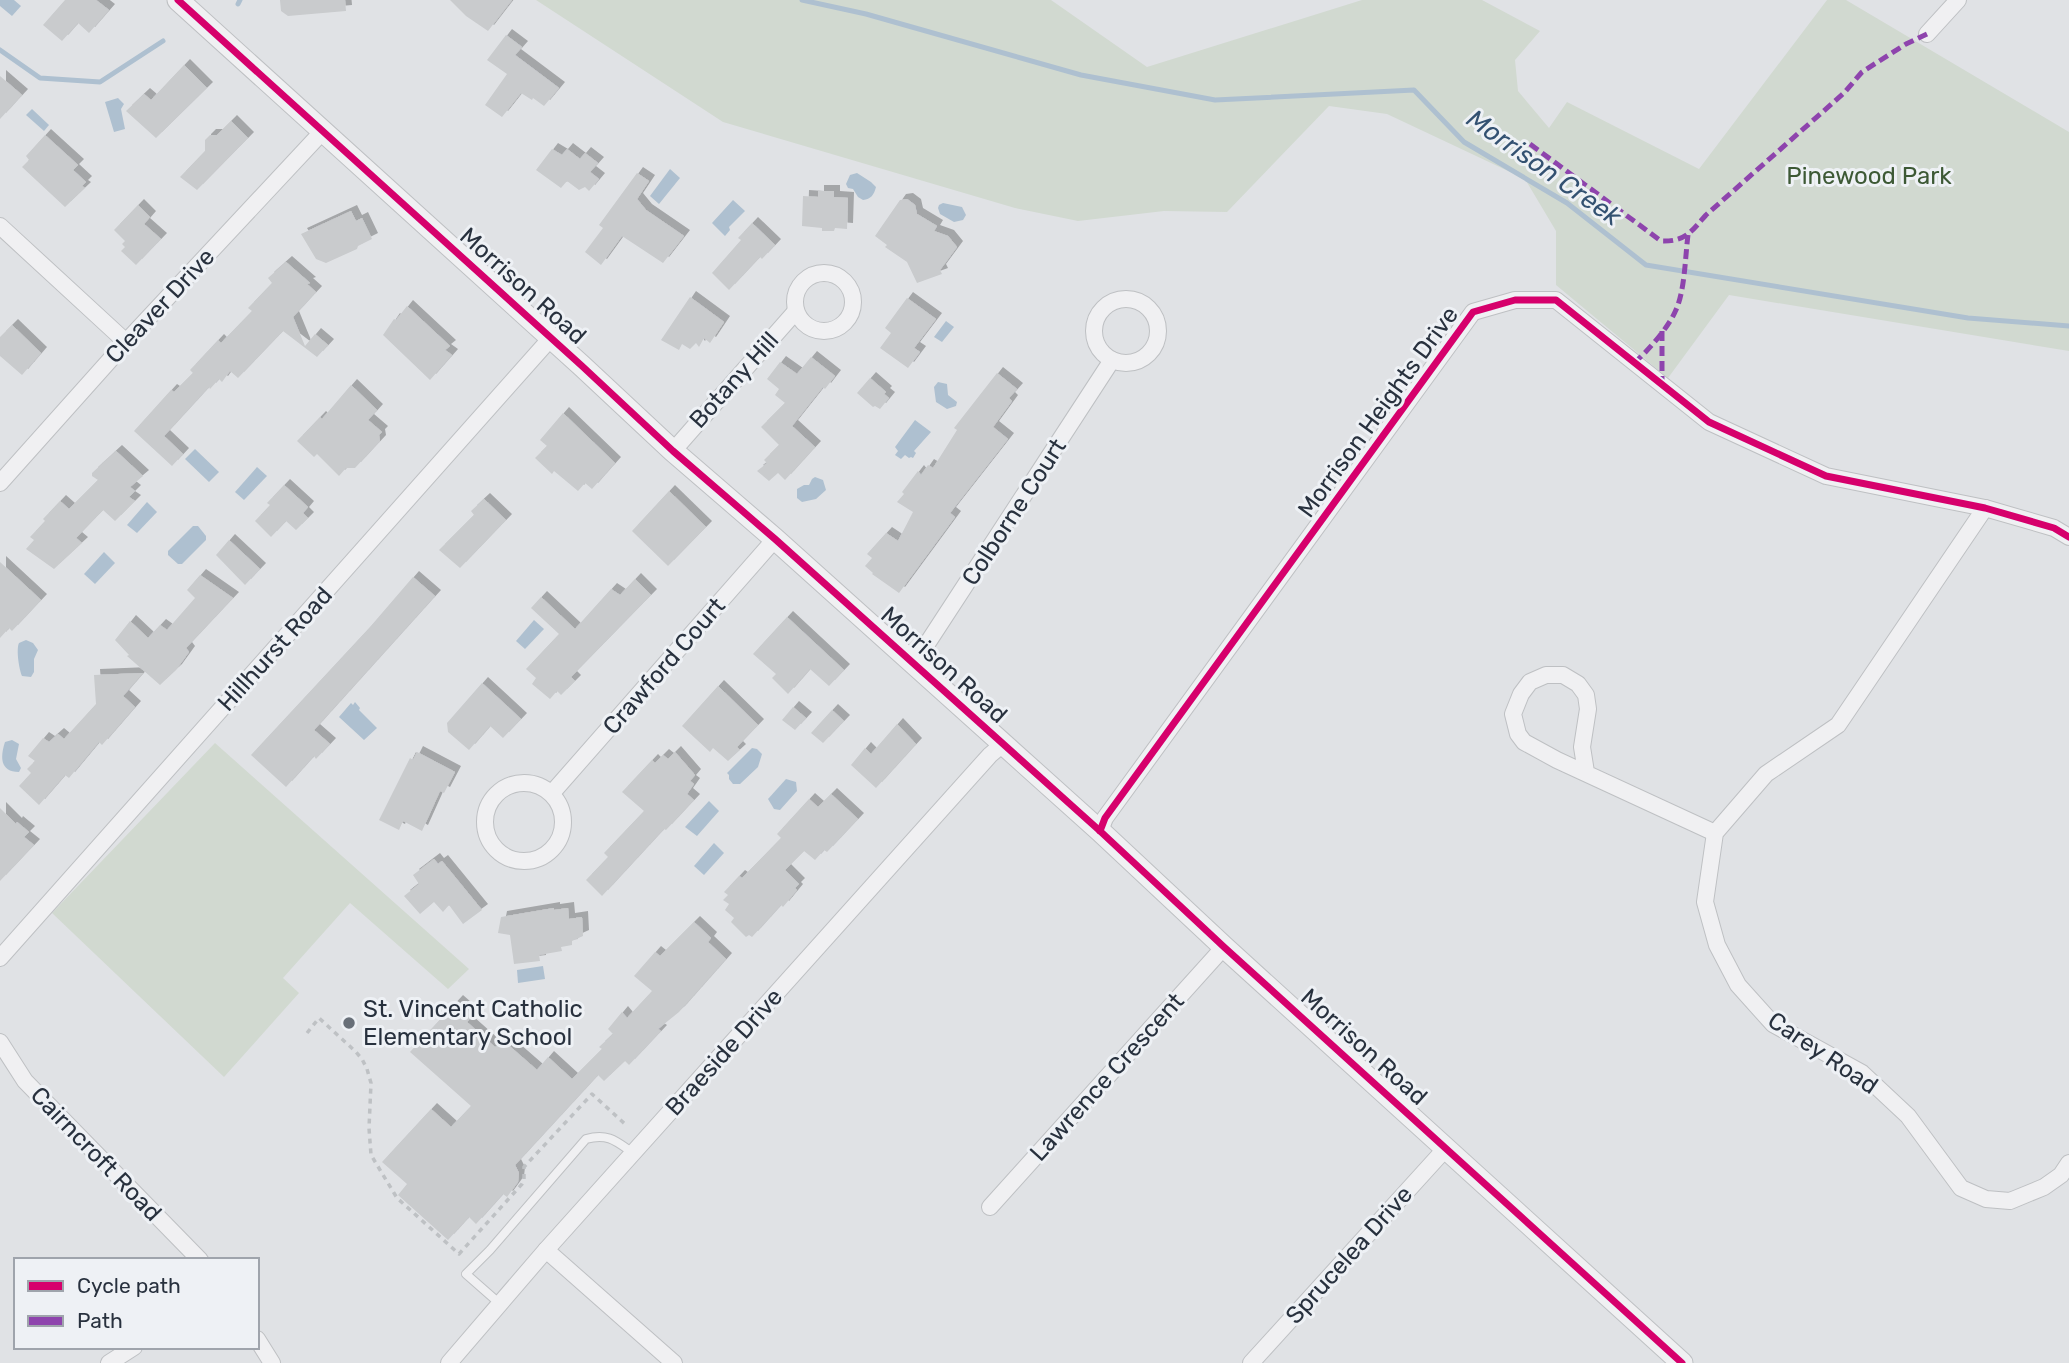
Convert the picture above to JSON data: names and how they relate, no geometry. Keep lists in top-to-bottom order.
{
  "streets": {
    "street": [
      "Morrison Road",
      "Cleaver Drive",
      "Botany Hill",
      "Morrison Heights Drive",
      "Colborne Court",
      "Hillhurst Road",
      "Crawford Court",
      "Braeside Drive",
      "Carey Road",
      "Lawrence Crescent",
      "Cairncroft Road",
      "Sprucelea Drive"
    ]
  },
  "crossings": [
    ["Morrison Road", "Cleaver Drive"],
    ["Morrison Road", "Botany Hill"],
    ["Morrison Road", "Morrison Heights Drive"],
    ["Morrison Road", "Colborne Court"],
    ["Morrison Road", "Hillhurst Road"],
    ["Morrison Road", "Crawford Court"],
    ["Morrison Road", "Braeside Drive"],
    ["Morrison Road", "Lawrence Crescent"],
    ["Morrison Road", "Sprucelea Drive"]
  ],
  "water": ["Morrison Creek"],
  "parks": ["Pinewood Park"],
  "places": ["St. Vincent Catholic Elementary School"],
  "legend": ["Cycle path", "Path"]
}
